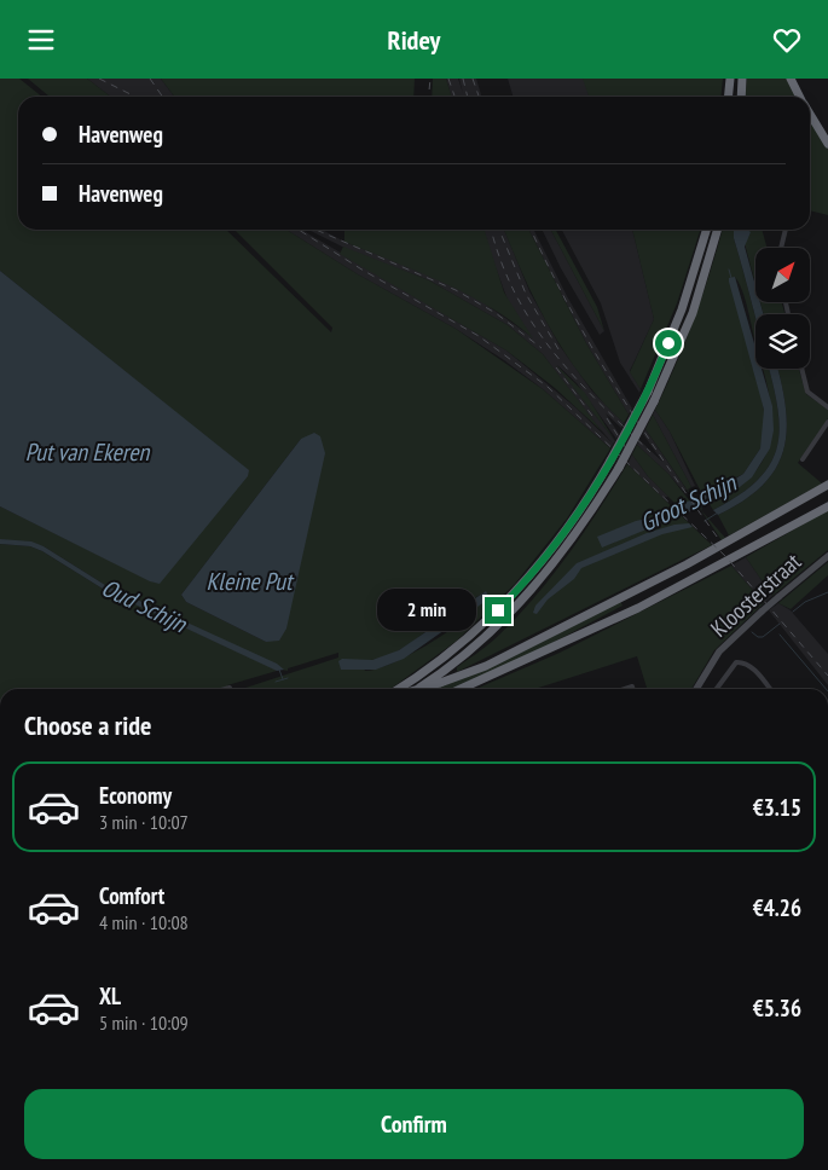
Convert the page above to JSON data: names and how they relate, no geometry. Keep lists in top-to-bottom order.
{
  "streets": {
    "main road": ["Kloosterstraat"]
  },
  "water": [
    "Put van Ekeren",
    "Groot Schijn",
    "Kleine Put",
    "Oud Schijn"
  ],
  "north": "top right",
  "page": {
    "header": "Ridey",
    "banner": ["Havenweg", "Havenweg"],
    "bubble": "2 min",
    "heading": "Choose a ride",
    "list": [
      {
        "name": "Economy",
        "note": "3 min · 10:07",
        "value": "€3.15"
      },
      {
        "name": "Comfort",
        "note": "4 min · 10:08",
        "value": "€4.26"
      },
      {
        "name": "XL",
        "note": "5 min · 10:09",
        "value": "€5.36"
      }
    ],
    "buttons": "Confirm"
  }
}
